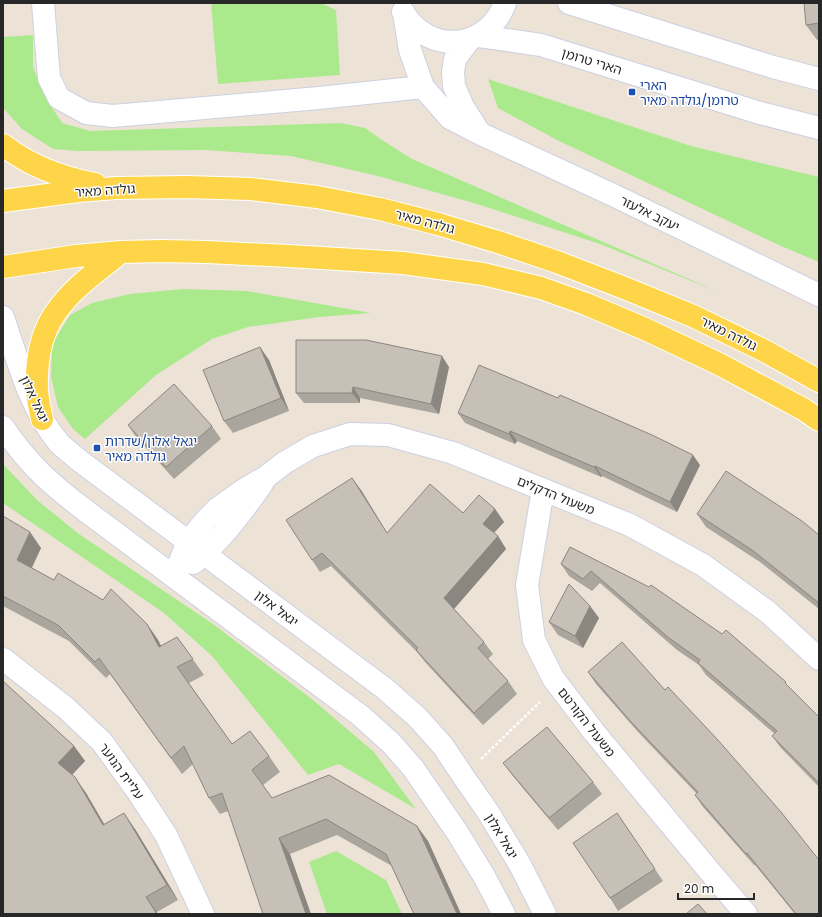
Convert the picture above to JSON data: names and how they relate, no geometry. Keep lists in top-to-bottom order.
{
  "streets": {
    "main road": ["גולדה מאיר"],
    "street": [
      "הארי טרומן",
      "יעקב אלעזר",
      "יגאל אלון",
      "משעול הדקלים",
      "משעול הקורטם",
      "עליית הנוער"
    ]
  },
  "crossings": [
    ["הארי טרומן", "יעקב אלעזר"],
    ["יגאל אלון", "משעול הדקלים"],
    ["משעול הדקלים", "משעול הקורטם"]
  ],
  "places": {
    "transit": ["הארי טרומן/גולדה מאיר", "יגאל אלון/שדרות גולדה מאיר"]
  },
  "scale_bar": "20 m"
}
